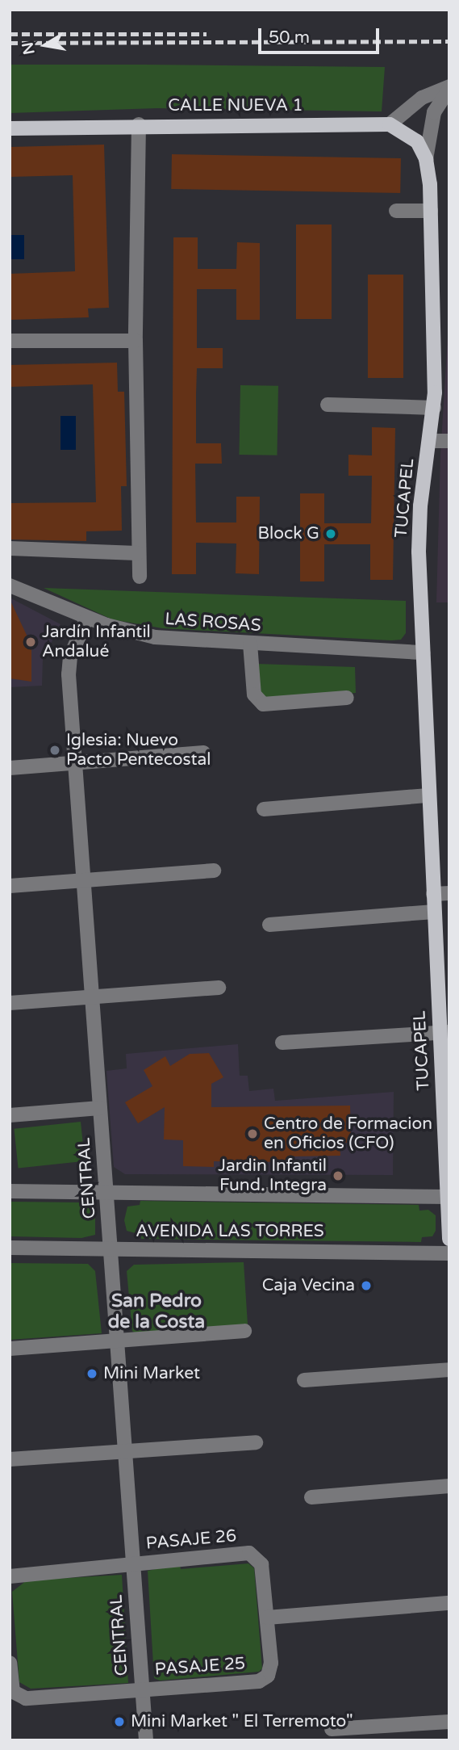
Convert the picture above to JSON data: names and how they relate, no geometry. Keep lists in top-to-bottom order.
{
  "streets": {
    "main road": ["CALLE NUEVA 1", "TUCAPEL"],
    "street": [
      "LAS ROSAS",
      "CENTRAL",
      "AVENIDA LAS TORRES",
      "PASAJE 26",
      "PASAJE 25"
    ]
  },
  "crossings": [
    ["TUCAPEL", "LAS ROSAS"],
    ["LAS ROSAS", "CENTRAL"],
    ["CENTRAL", "AVENIDA LAS TORRES"],
    ["CENTRAL", "PASAJE 26"],
    ["CENTRAL", "PASAJE 25"],
    ["PASAJE 26", "PASAJE 25"]
  ],
  "districts": ["San Pedro de la Costa"],
  "places": [
    "Block G",
    "Jardín Infantil Andalué",
    "Iglesia: Nuevo Pacto Pentecostal",
    "Centro de Formacion en Oficios (CFO)",
    "Jardin Infantil Fund. Integra",
    "Caja Vecina",
    "Mini Market",
    "Mini Market \" El Terremoto\""
  ],
  "scale_bar": "50 m",
  "north": "left"
}
